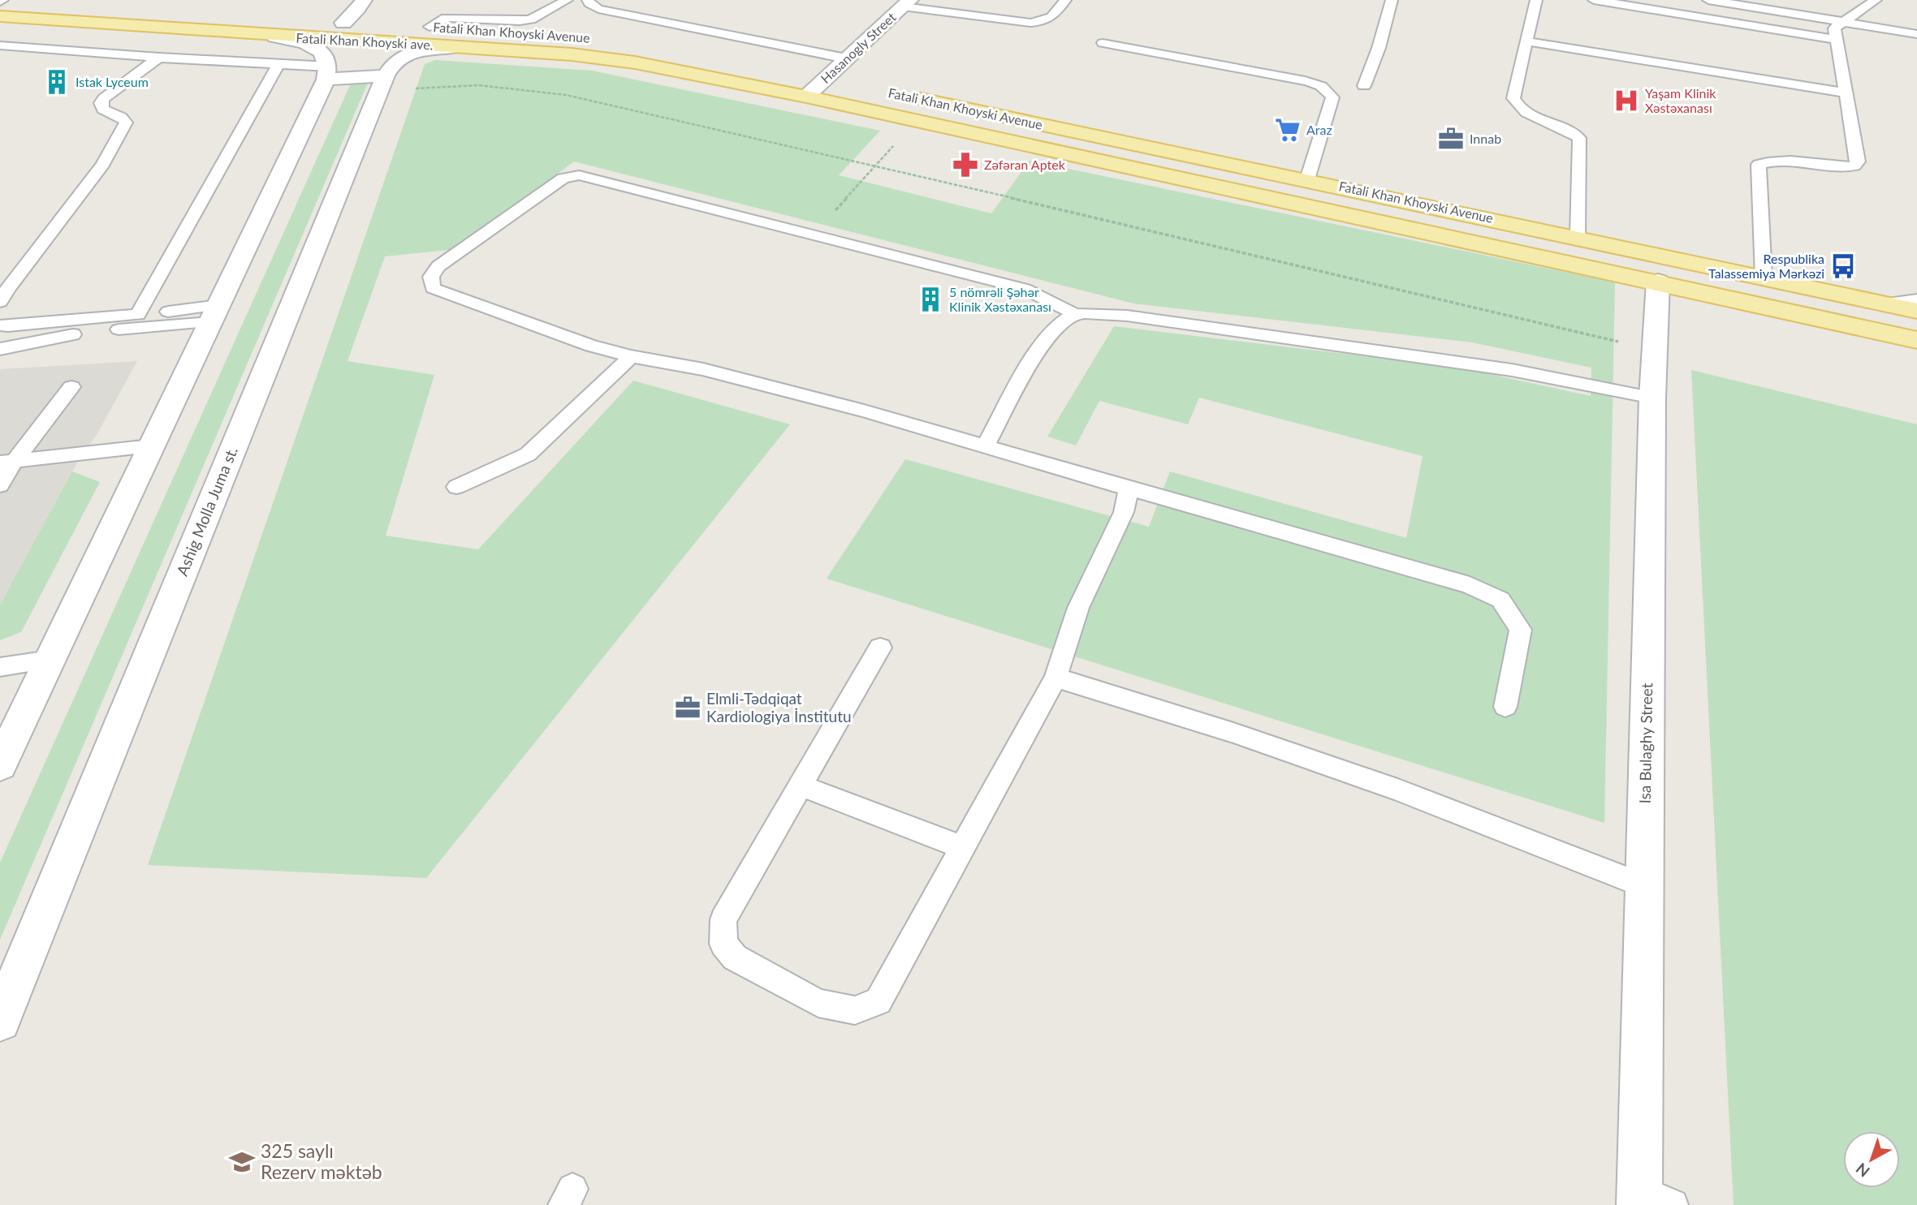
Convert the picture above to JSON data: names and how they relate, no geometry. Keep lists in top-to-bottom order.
{
  "streets": {
    "main road": [
      "Fatali Khan Khoyski Avenue",
      "Fatali Khan Khoyski ave.",
      "Hasanogly Street",
      "Ashig Molla Juma st.",
      "Isa Bulaghy Street"
    ]
  },
  "crossings": [
    ["Fatali Khan Khoyski Avenue", "Fatali Khan Khoyski ave."],
    ["Fatali Khan Khoyski Avenue", "Hasanogly Street"],
    ["Fatali Khan Khoyski Avenue", "Ashig Molla Juma st."],
    ["Fatali Khan Khoyski Avenue", "Isa Bulaghy Street"],
    ["Fatali Khan Khoyski ave.", "Ashig Molla Juma st."]
  ],
  "places": {
    "building": ["Istak Lyceum", "5 nömrəli Şəhər Klinik Xəstəxanası"],
    "hospital": ["Yaşam Klinik Xəstəxanası"],
    "supermarket": ["Araz"],
    "office": ["Innab", "Elmli-Tədqiqat Kardiologiya İnstitutu"],
    "pharmacy": ["Zəfəran Aptek"],
    "bus stop": ["Respublika Talassemiya Mərkəzi"],
    "school or university": ["325 saylı Rezerv məktəb"]
  },
  "north": "bottom left"
}
